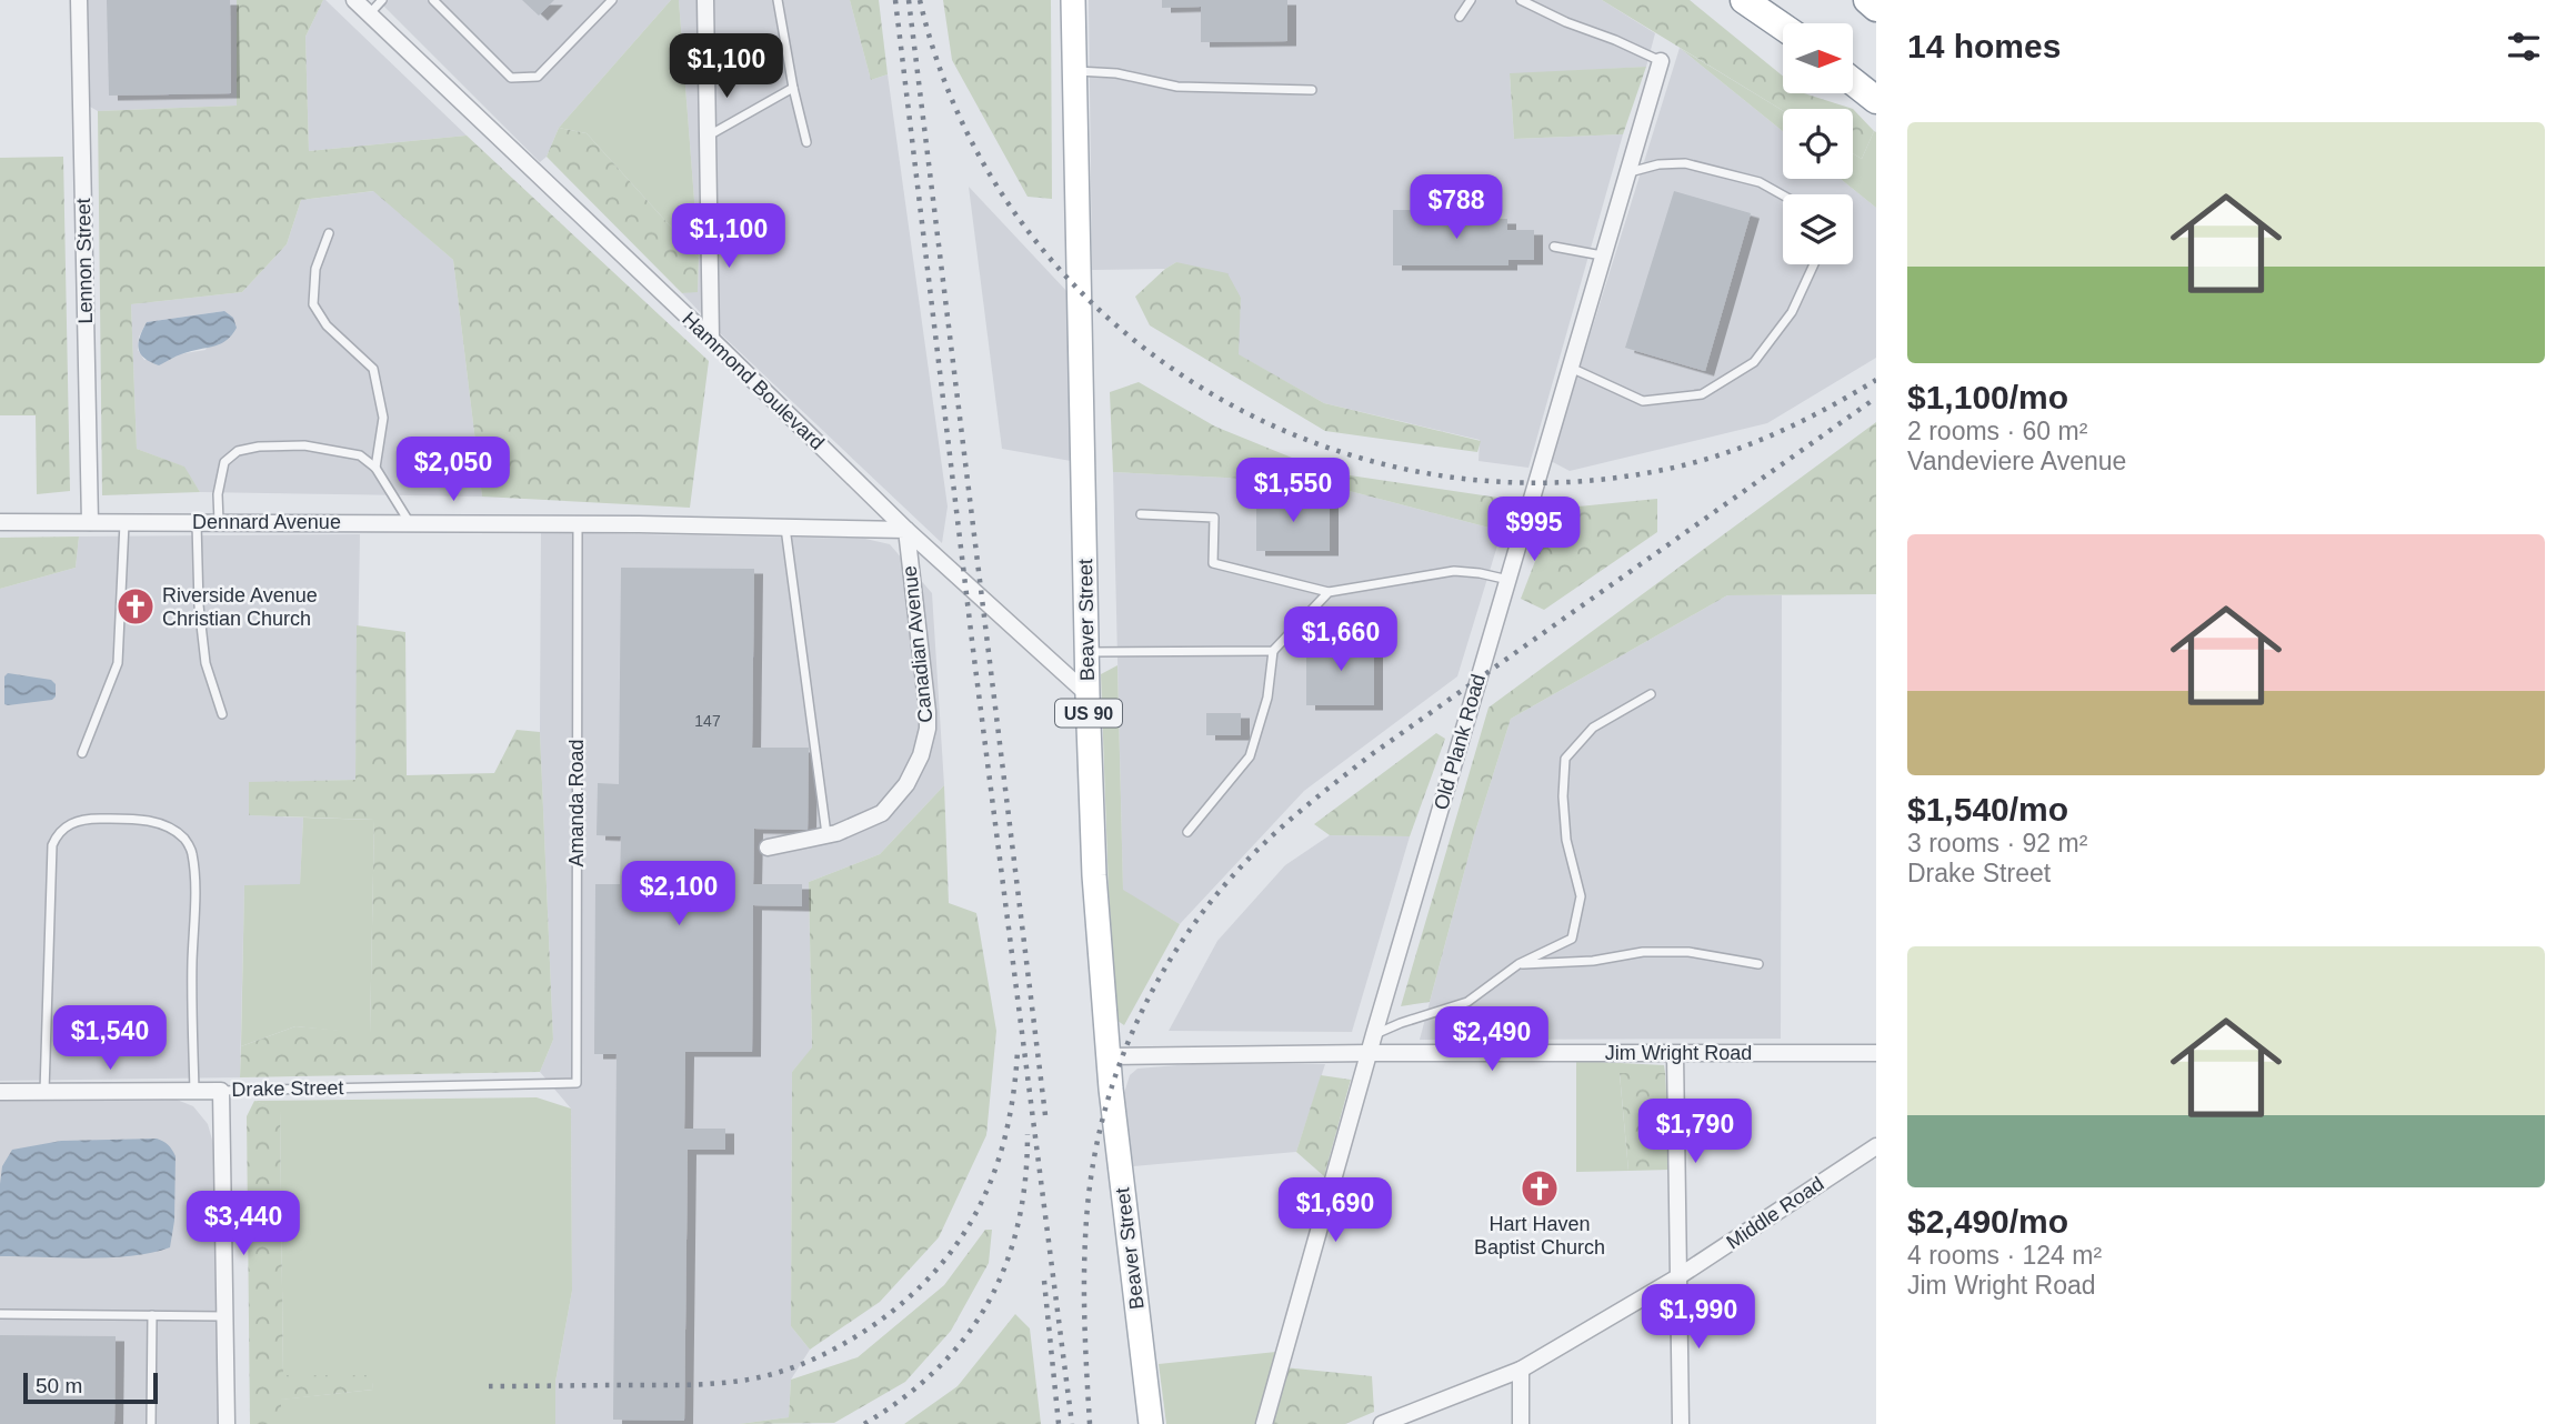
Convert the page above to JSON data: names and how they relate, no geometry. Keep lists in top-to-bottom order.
{
  "streets": {
    "main road": ["Beaver Street", "US 90"],
    "street": [
      "Lennon Street",
      "Hammond Boulevard",
      "Dennard Avenue",
      "Canadian Avenue",
      "Old Plank Road",
      "Jim Wright Road",
      "Drake Street",
      "Middle Road"
    ],
    "lane": ["Amanda Road"]
  },
  "crossings": [
    ["Lennon Street", "Dennard Avenue"],
    ["Hammond Boulevard", "Dennard Avenue"],
    ["Hammond Boulevard", "Beaver Street"],
    ["Hammond Boulevard", "Canadian Avenue"],
    ["Dennard Avenue", "Canadian Avenue"],
    ["Dennard Avenue", "Amanda Road"],
    ["Beaver Street", "Jim Wright Road"],
    ["Old Plank Road", "Jim Wright Road"],
    ["Amanda Road", "Drake Street"]
  ],
  "places": {
    "church": ["Riverside Avenue Christian Church", "Hart Haven Baptist Church"]
  },
  "house_numbers": ["147"],
  "scale_bar": "50 m",
  "north": "right",
  "page": {
    "heading": "14 homes",
    "price": [
      "$1,100",
      "$788",
      "$1,100",
      "$2,050",
      "$1,550",
      "$995",
      "$1,660",
      "$2,100",
      "$1,540",
      "$2,490",
      "$1,790",
      "$1,690",
      "$3,440",
      "$1,990"
    ],
    "list": [
      {
        "name": "$1,100/mo",
        "note": "2 rooms · 60 m² · Vandeviere Avenue"
      },
      {
        "name": "$1,540/mo",
        "note": "3 rooms · 92 m² · Drake Street"
      },
      {
        "name": "$2,490/mo",
        "note": "4 rooms · 124 m² · Jim Wright Road"
      }
    ],
    "scale": "50 m"
  }
}
